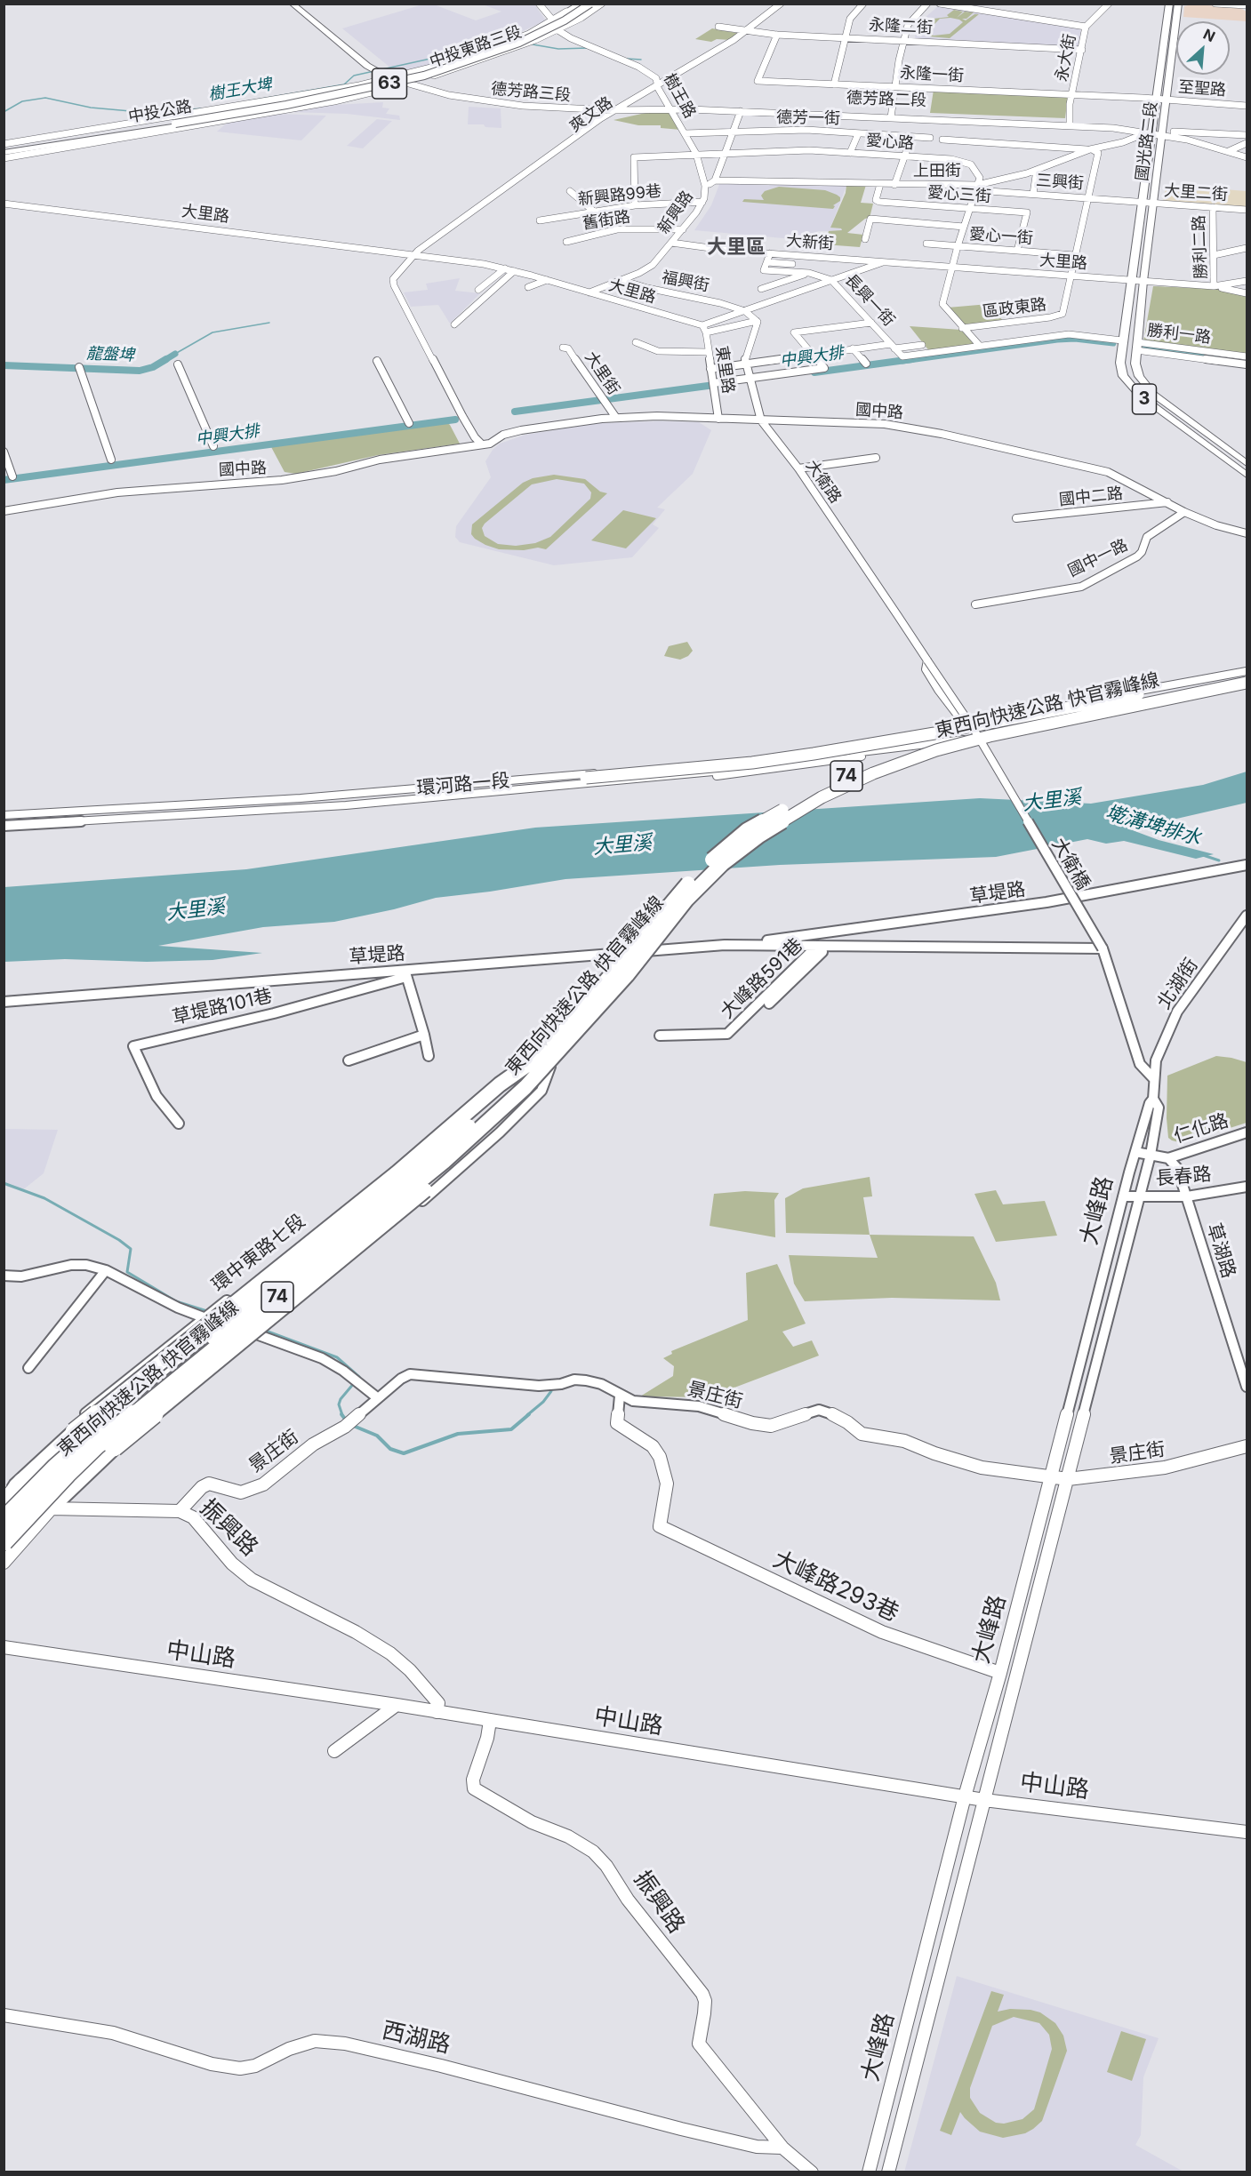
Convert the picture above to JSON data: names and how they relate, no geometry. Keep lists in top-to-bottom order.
{
  "streets": {
    "highway": ["東西向快速公路 快官霧峰線", "74"],
    "main road": [
      "63",
      "中投公路",
      "國光路二段",
      "3"
    ],
    "street": [
      "永隆二街",
      "中投東路三段",
      "永大街",
      "永隆一街",
      "至聖路",
      "德芳路三段",
      "樹王路",
      "德芳路二段",
      "爽文路",
      "德芳一街",
      "愛心路",
      "上田街",
      "三興街",
      "大里二街",
      "愛心三街",
      "新興路99巷",
      "新興路",
      "大里路",
      "舊街路",
      "愛心一街",
      "大新街",
      "勝利二路",
      "福興街",
      "長興一街",
      "區政東路",
      "勝利一路",
      "東里路",
      "大里街",
      "國中路",
      "大衛路",
      "國中二路",
      "國中一路",
      "環河路一段",
      "大衛橋",
      "草堤路",
      "大峰路591巷",
      "北湖街",
      "草堤路101巷",
      "仁化路",
      "長春路",
      "大峰路",
      "草湖路",
      "環中東路七段",
      "景庄街",
      "振興路",
      "大峰路293巷",
      "中山路",
      "西湖路"
    ]
  },
  "crossings": [
    ["永隆二街", "永大街"],
    ["永隆二街", "永隆一街"],
    ["永隆二街", "爽文路"],
    ["中投東路三段", "德芳路三段"],
    ["中投東路三段", "樹王路"],
    ["中投東路三段", "中投公路"],
    ["永大街", "永隆一街"],
    ["永大街", "德芳路二段"],
    ["永隆一街", "至聖路"],
    ["永隆一街", "國光路二段"],
    ["至聖路", "國光路二段"],
    ["德芳路三段", "樹王路"],
    ["德芳路三段", "德芳路二段"],
    ["德芳路三段", "爽文路"],
    ["樹王路", "德芳路二段"],
    ["樹王路", "爽文路"],
    ["樹王路", "德芳一街"],
    ["樹王路", "愛心路"],
    ["樹王路", "新興路"],
    ["德芳路二段", "爽文路"],
    ["德芳路二段", "國光路二段"],
    ["德芳路二段", "上田街"],
    ["德芳路二段", "新興路"],
    ["爽文路", "大里路"],
    ["爽文路", "國中路"],
    ["德芳一街", "新興路"],
    ["國光路二段", "上田街"],
    ["國光路二段", "三興街"],
    ["國光路二段", "大里二街"],
    ["國光路二段", "大里路"],
    ["國光路二段", "3"],
    ["愛心路", "上田街"],
    ["愛心路", "三興街"],
    ["愛心路", "新興路99巷"],
    ["愛心路", "新興路"],
    ["上田街", "三興街"],
    ["上田街", "愛心三街"],
    ["上田街", "新興路"],
    ["三興街", "大里二街"],
    ["大里二街", "勝利二路"],
    ["愛心三街", "愛心一街"],
    ["新興路99巷", "新興路"],
    ["新興路", "大里路"],
    ["新興路", "舊街路"],
    ["新興路", "大新街"],
    ["新興路", "福興街"],
    ["大里路", "大新街"],
    ["大里路", "勝利二路"],
    ["大里路", "福興街"],
    ["大里路", "長興一街"],
    ["大里路", "區政東路"],
    ["大里路", "東里路"],
    ["大里路", "3"],
    ["勝利一路", "3"],
    ["東里路", "國中路"],
    ["大里街", "國中路"],
    ["國中路", "大衛路"],
    ["國中路", "國中二路"],
    ["國中路", "國中一路"],
    ["大衛路", "大衛橋"],
    ["東西向快速公路 快官霧峰線", "環中東路七段"],
    ["大衛橋", "草堤路"],
    ["草堤路", "大峰路591巷"],
    ["草堤路", "草堤路101巷"],
    ["草堤路", "環中東路七段"],
    ["北湖街", "大峰路"],
    ["仁化路", "大峰路"],
    ["仁化路", "草湖路"],
    ["長春路", "大峰路"],
    ["長春路", "草湖路"],
    ["大峰路", "景庄街"],
    ["大峰路", "大峰路293巷"],
    ["大峰路", "中山路"],
    ["環中東路七段", "振興路"],
    ["景庄街", "振興路"],
    ["景庄街", "大峰路293巷"],
    ["振興路", "中山路"],
    ["振興路", "西湖路"]
  ],
  "districts": ["大里區"],
  "water": [
    "樹王大埤",
    "龍盤埤",
    "中興大排",
    "大里溪",
    "墘溝埤排水"
  ],
  "north": "top right"
}
